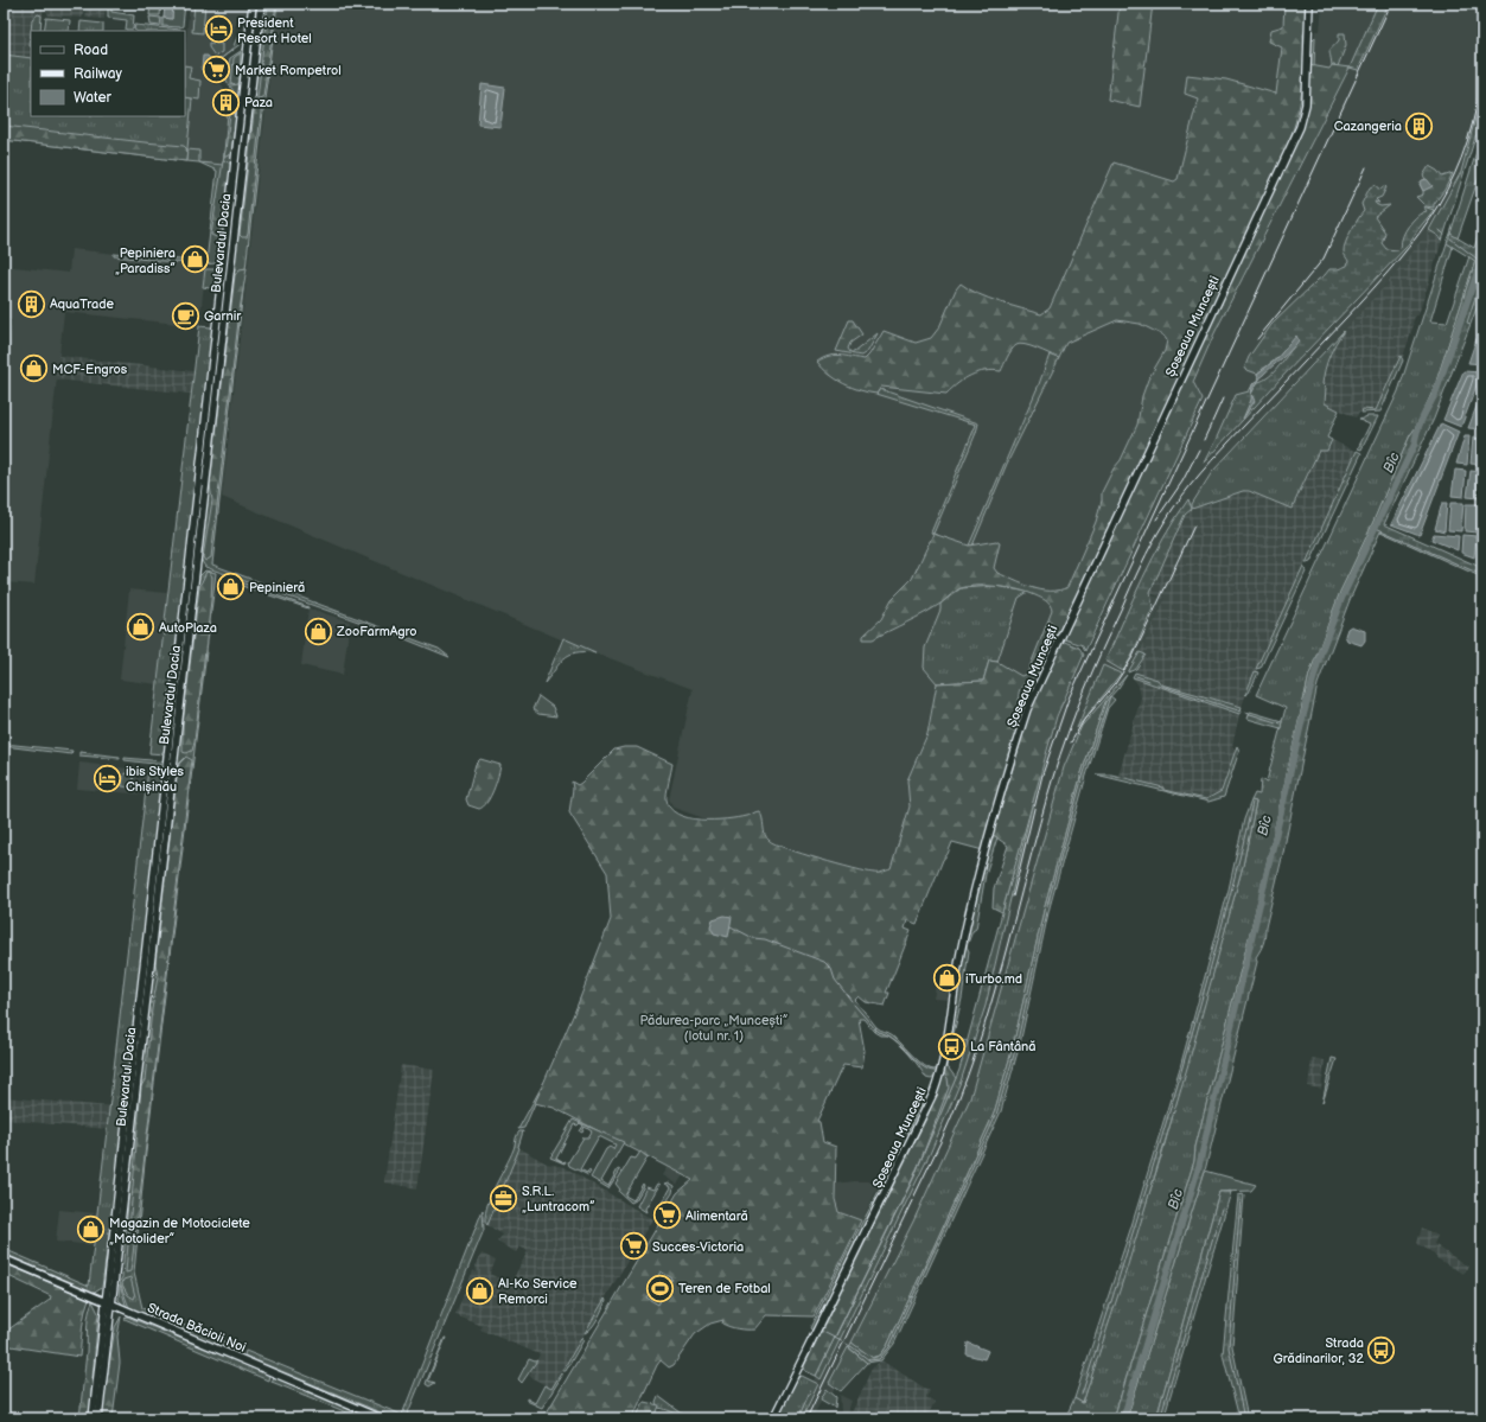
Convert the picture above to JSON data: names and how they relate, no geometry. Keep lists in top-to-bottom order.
{
  "streets": {
    "main road": ["Bulevardul Dacia", "Șoseaua Muncești", "Strada Băcioii Noi"]
  },
  "crossings": [
    ["Bulevardul Dacia", "Strada Băcioii Noi"]
  ],
  "water": ["Bîc"],
  "parks": ["Pădurea-parc „Muncești” (lotul nr. 1)"],
  "places": {
    "hotel": ["President Resort Hotel", "ibis Styles Chișinău"],
    "supermarket": ["Market Rompetrol", "Alimentară", "Succes-Victoria"],
    "building": ["Paza", "Cazangeria", "AquaTrade"],
    "shop": [
      "Pepiniera „Paradiss”",
      "MCF-Engros",
      "Pepinieră",
      "AutoPlaza",
      "ZooFarmAgro",
      "iTurbo.md",
      "Magazin de Motociclete „Motolider”",
      "Al-Ko Service Remorci"
    ],
    "cafe": ["Garnir"],
    "bus stop": ["La Fântână", "Strada Grădinarilor, 32"],
    "office": ["S.R.L. „Luntracom”"],
    "sports": ["Teren de Fotbal"]
  },
  "legend": ["Road", "Railway", "Water"]
}
